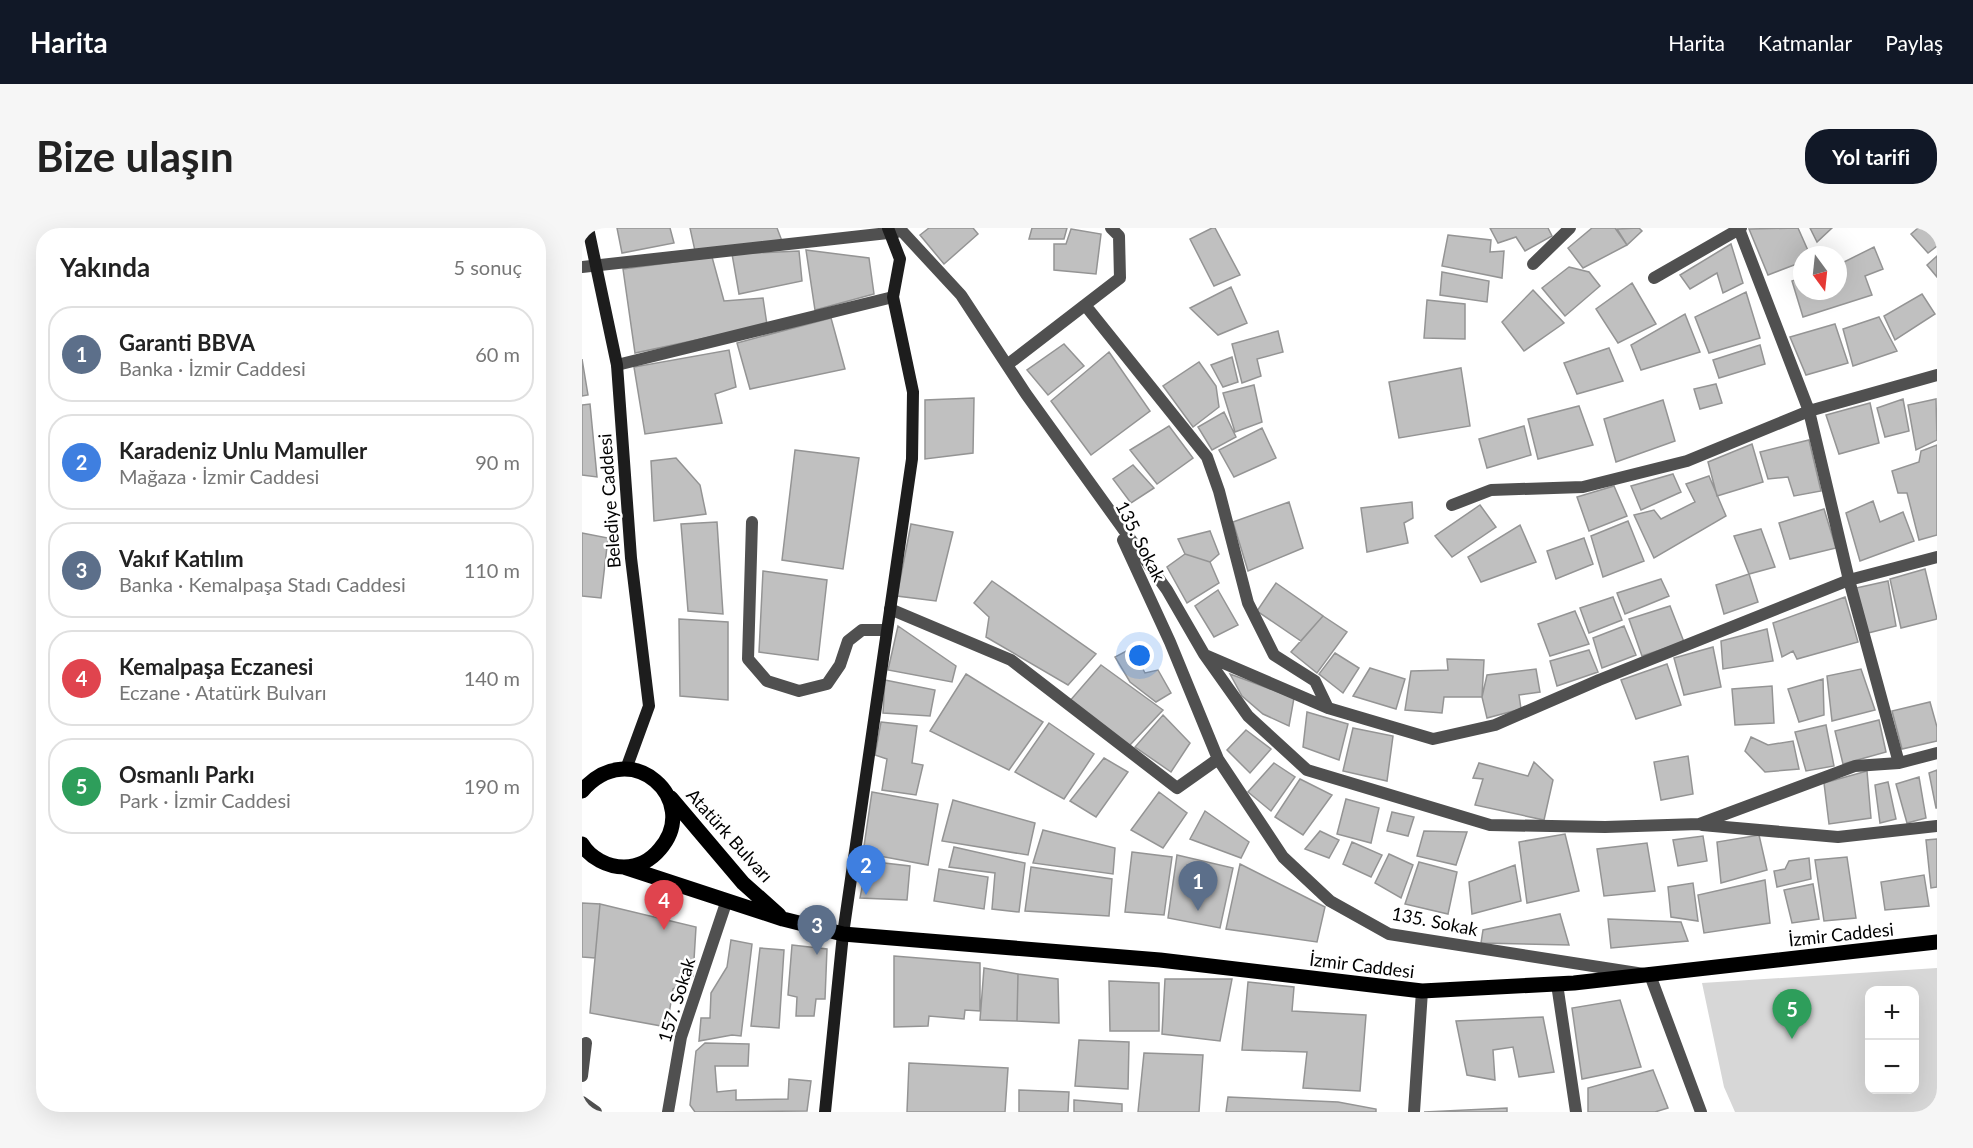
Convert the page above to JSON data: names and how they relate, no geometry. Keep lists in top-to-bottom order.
{
  "streets": {
    "main road": ["Belediye Caddesi", "Atatürk Bulvarı", "İzmir Caddesi"],
    "street": ["135. Sokak", "157. Sokak"]
  },
  "crossings": [
    ["135. Sokak", "İzmir Caddesi"],
    ["Atatürk Bulvarı", "İzmir Caddesi"],
    ["Atatürk Bulvarı", "157. Sokak"]
  ],
  "north": "bottom",
  "page": {
    "header": "Harita",
    "nav": ["Harita", "Katmanlar", "Paylaş"],
    "buttons": "Yol tarifi",
    "title": "Bize ulaşın",
    "heading": ["Yakında", "5 sonuç"],
    "list": [
      {
        "mark": "1",
        "name": "Garanti BBVA",
        "note": "Banka · İzmir Caddesi",
        "value": "60 m"
      },
      {
        "mark": "2",
        "name": "Karadeniz Unlu Mamuller",
        "note": "Mağaza · İzmir Caddesi",
        "value": "90 m"
      },
      {
        "mark": "3",
        "name": "Vakıf Katılım",
        "note": "Banka · Kemalpaşa Stadı Caddesi",
        "value": "110 m"
      },
      {
        "mark": "4",
        "name": "Kemalpaşa Eczanesi",
        "note": "Eczane · Atatürk Bulvarı",
        "value": "140 m"
      },
      {
        "mark": "5",
        "name": "Osmanlı Parkı",
        "note": "Park · İzmir Caddesi",
        "value": "190 m"
      }
    ],
    "pins": [
      "2",
      "1",
      "4",
      "3",
      "5"
    ],
    "map_buttons": ["+", "−"]
  }
}
